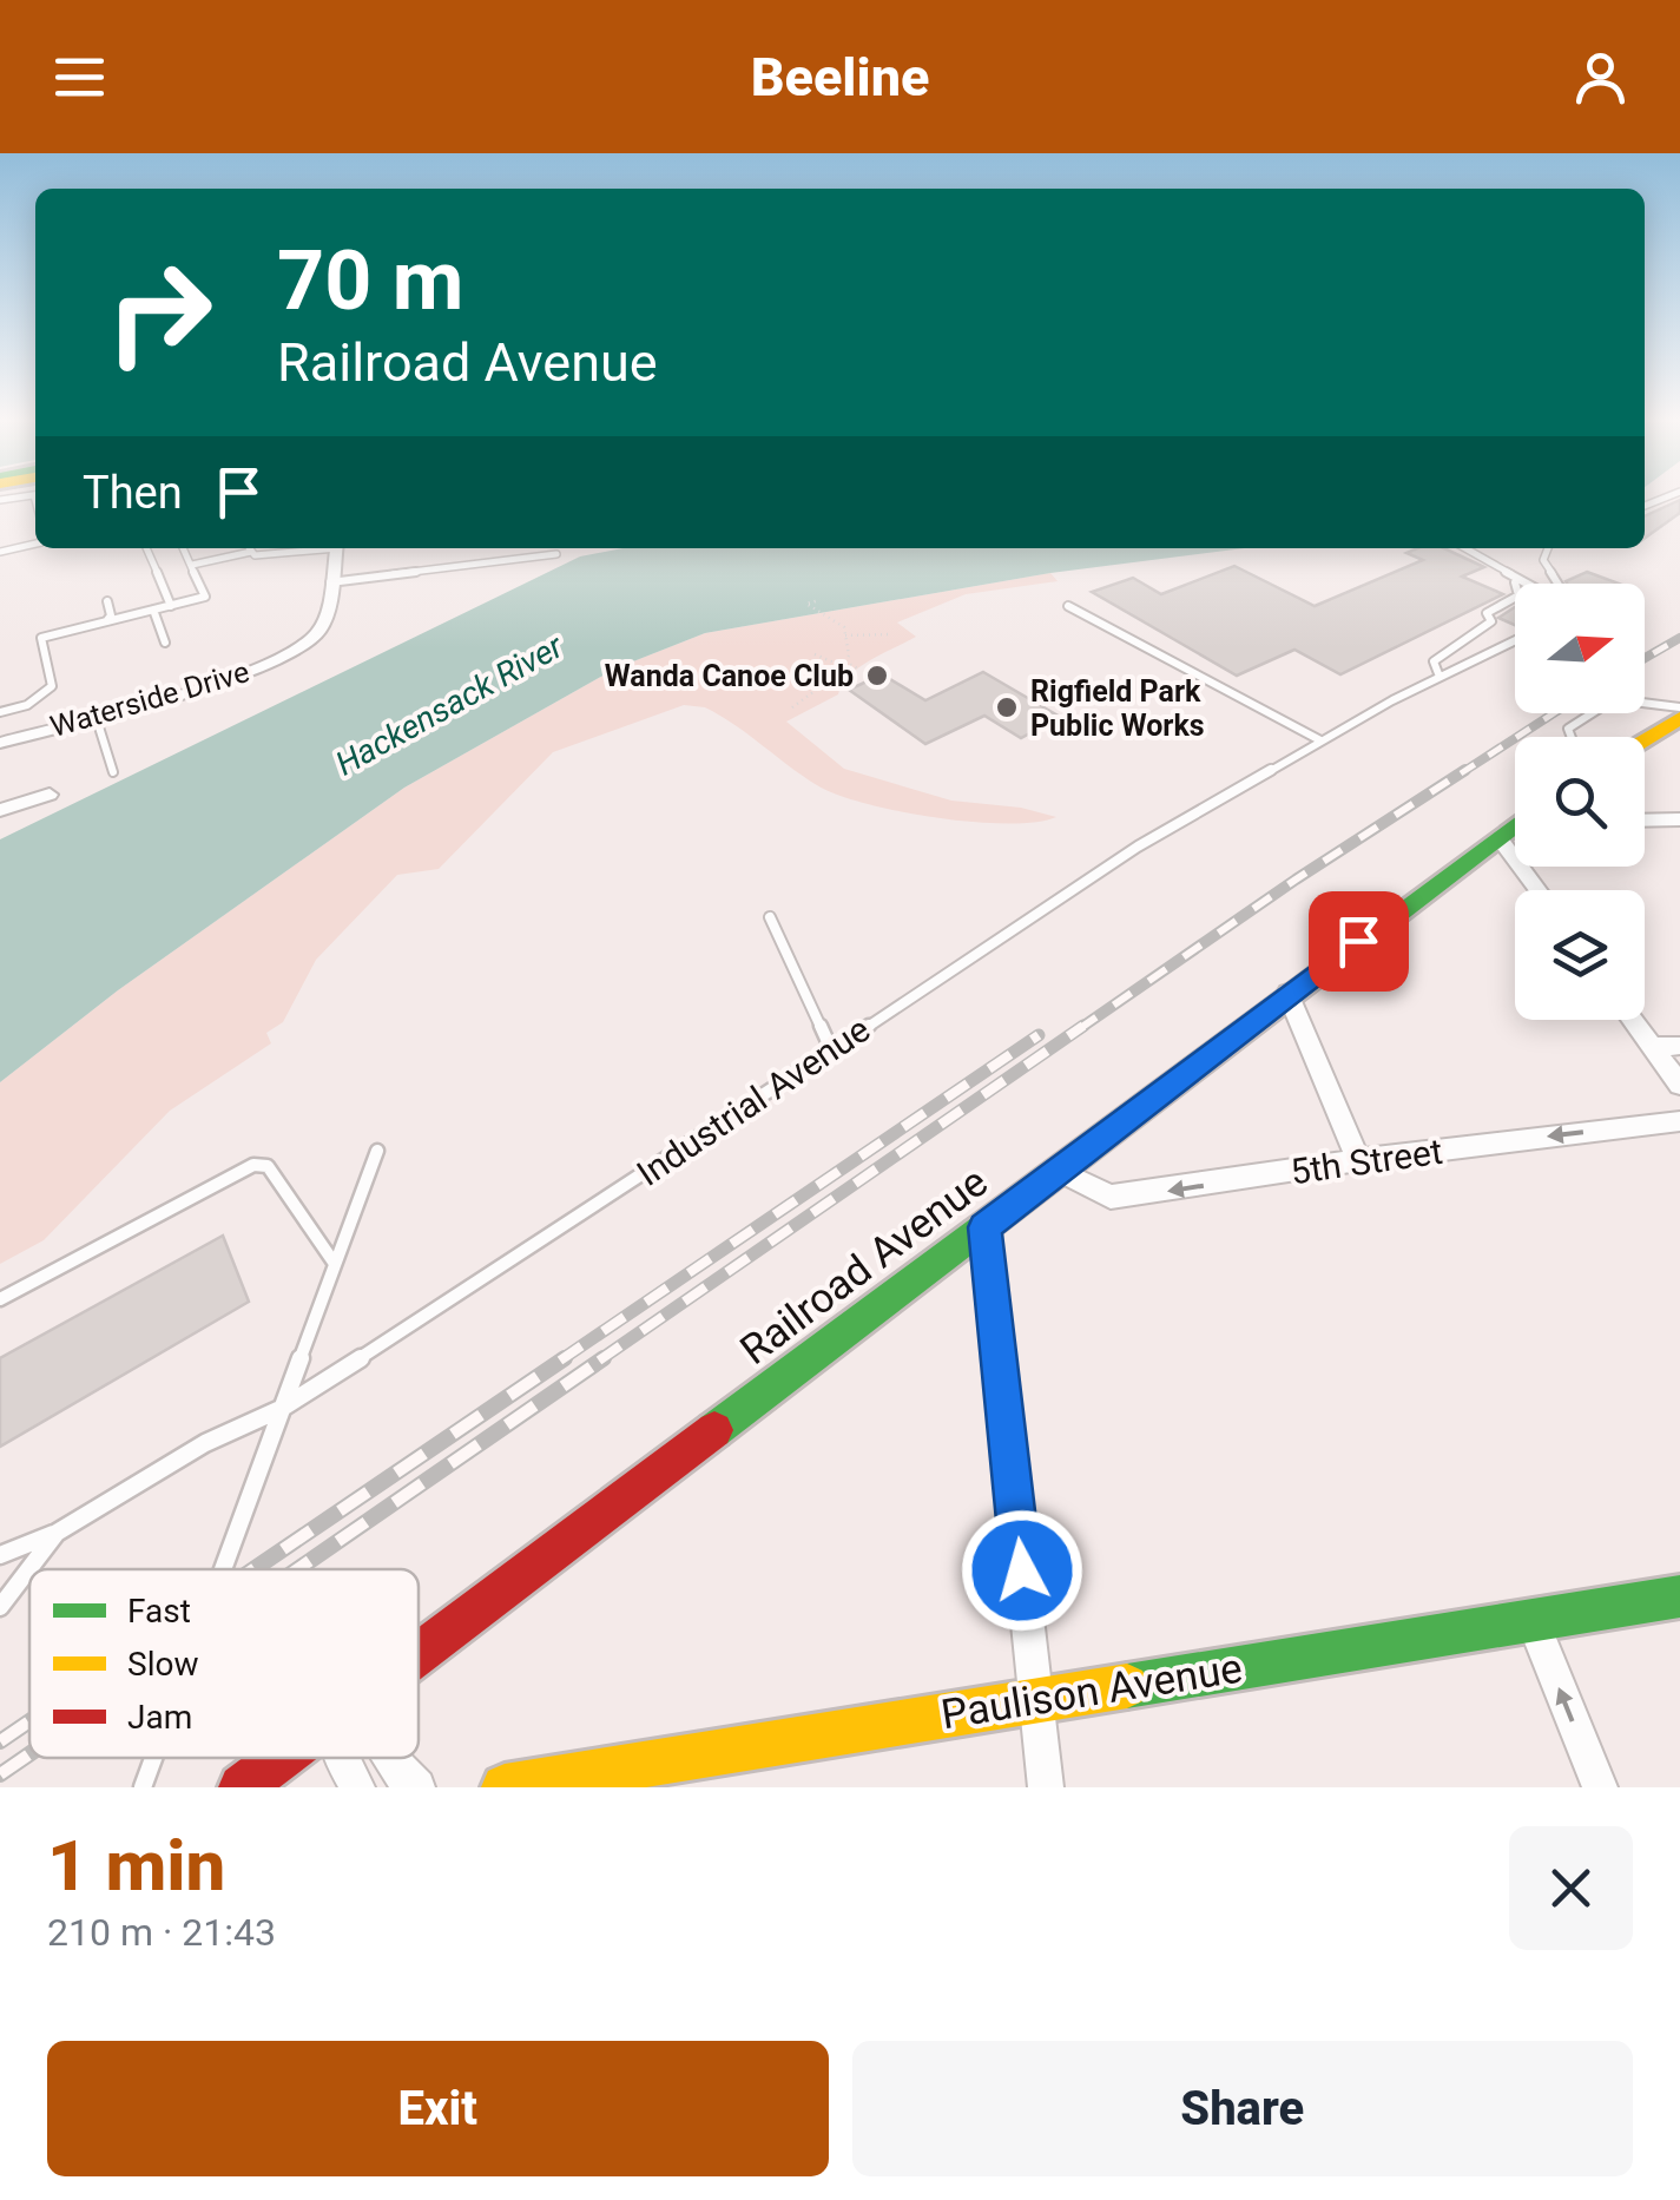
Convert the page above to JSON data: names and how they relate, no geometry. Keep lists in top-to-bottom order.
{
  "streets": {
    "main road": ["Railroad Avenue", "Paulison Avenue"],
    "street": ["Waterside Drive", "5th Street"],
    "lane": ["Industrial Avenue"]
  },
  "crossings": [
    ["5th Street", "Railroad Avenue"]
  ],
  "one_way": ["5th Street"],
  "water": ["Hackensack River"],
  "places": ["Wanda Canoe Club", "Rigfield Park Public Works"],
  "legend": ["Fast", "Slow", "Jam"],
  "north": "right",
  "page": {
    "header": "Beeline",
    "turn": ["70 m", "Railroad Avenue"],
    "then": "Then",
    "heading": ["1 min", "210 m · 21:43"],
    "buttons": ["Exit", "Share"]
  }
}
